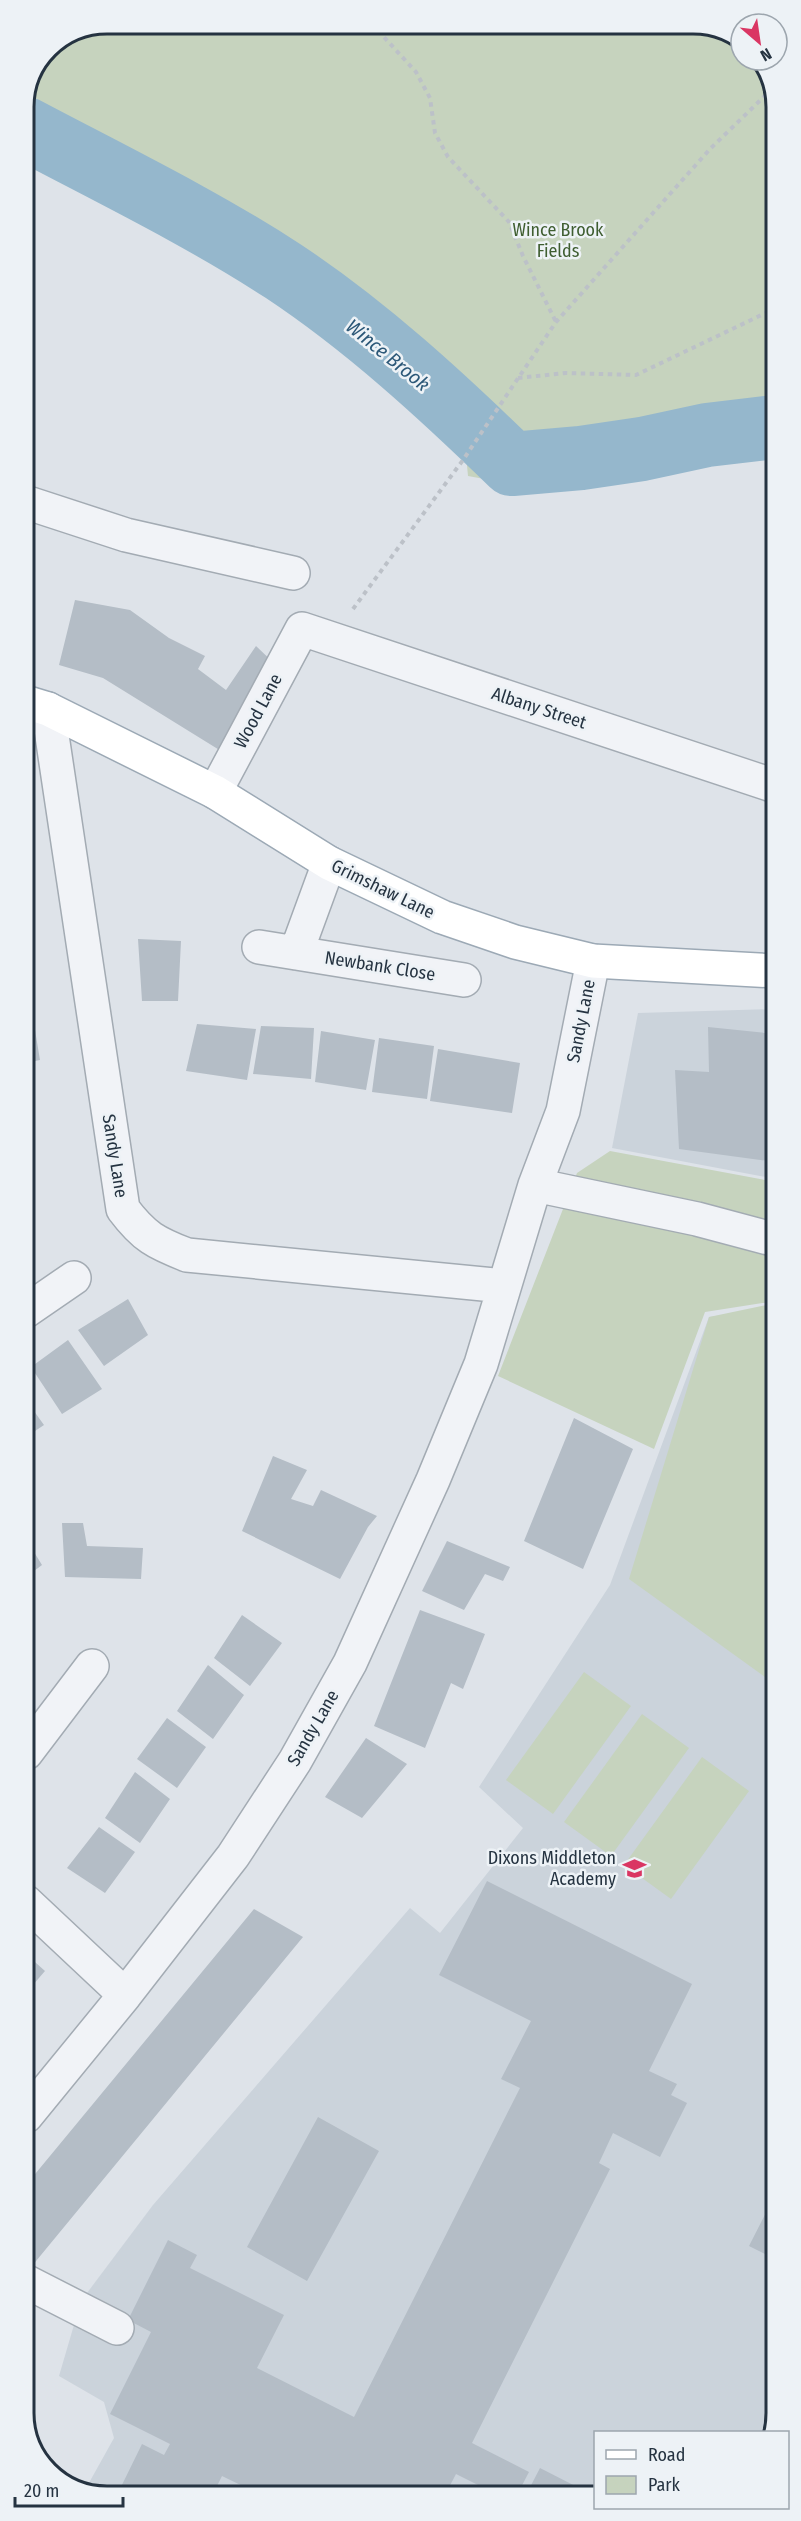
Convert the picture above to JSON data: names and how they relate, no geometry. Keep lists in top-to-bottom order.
{
  "streets": {
    "main road": ["Grimshaw Lane"],
    "street": [
      "Albany Street",
      "Wood Lane",
      "Newbank Close",
      "Sandy Lane"
    ]
  },
  "crossings": [
    ["Albany Street", "Wood Lane"],
    ["Wood Lane", "Grimshaw Lane"],
    ["Grimshaw Lane", "Newbank Close"],
    ["Grimshaw Lane", "Sandy Lane"]
  ],
  "water": ["Wince Brook"],
  "parks": ["Wince Brook Fields"],
  "places": {
    "school or university": ["Dixons Middleton Academy"]
  },
  "legend": ["Road", "Park"],
  "scale_bar": "20 m",
  "north": "bottom right"
}
